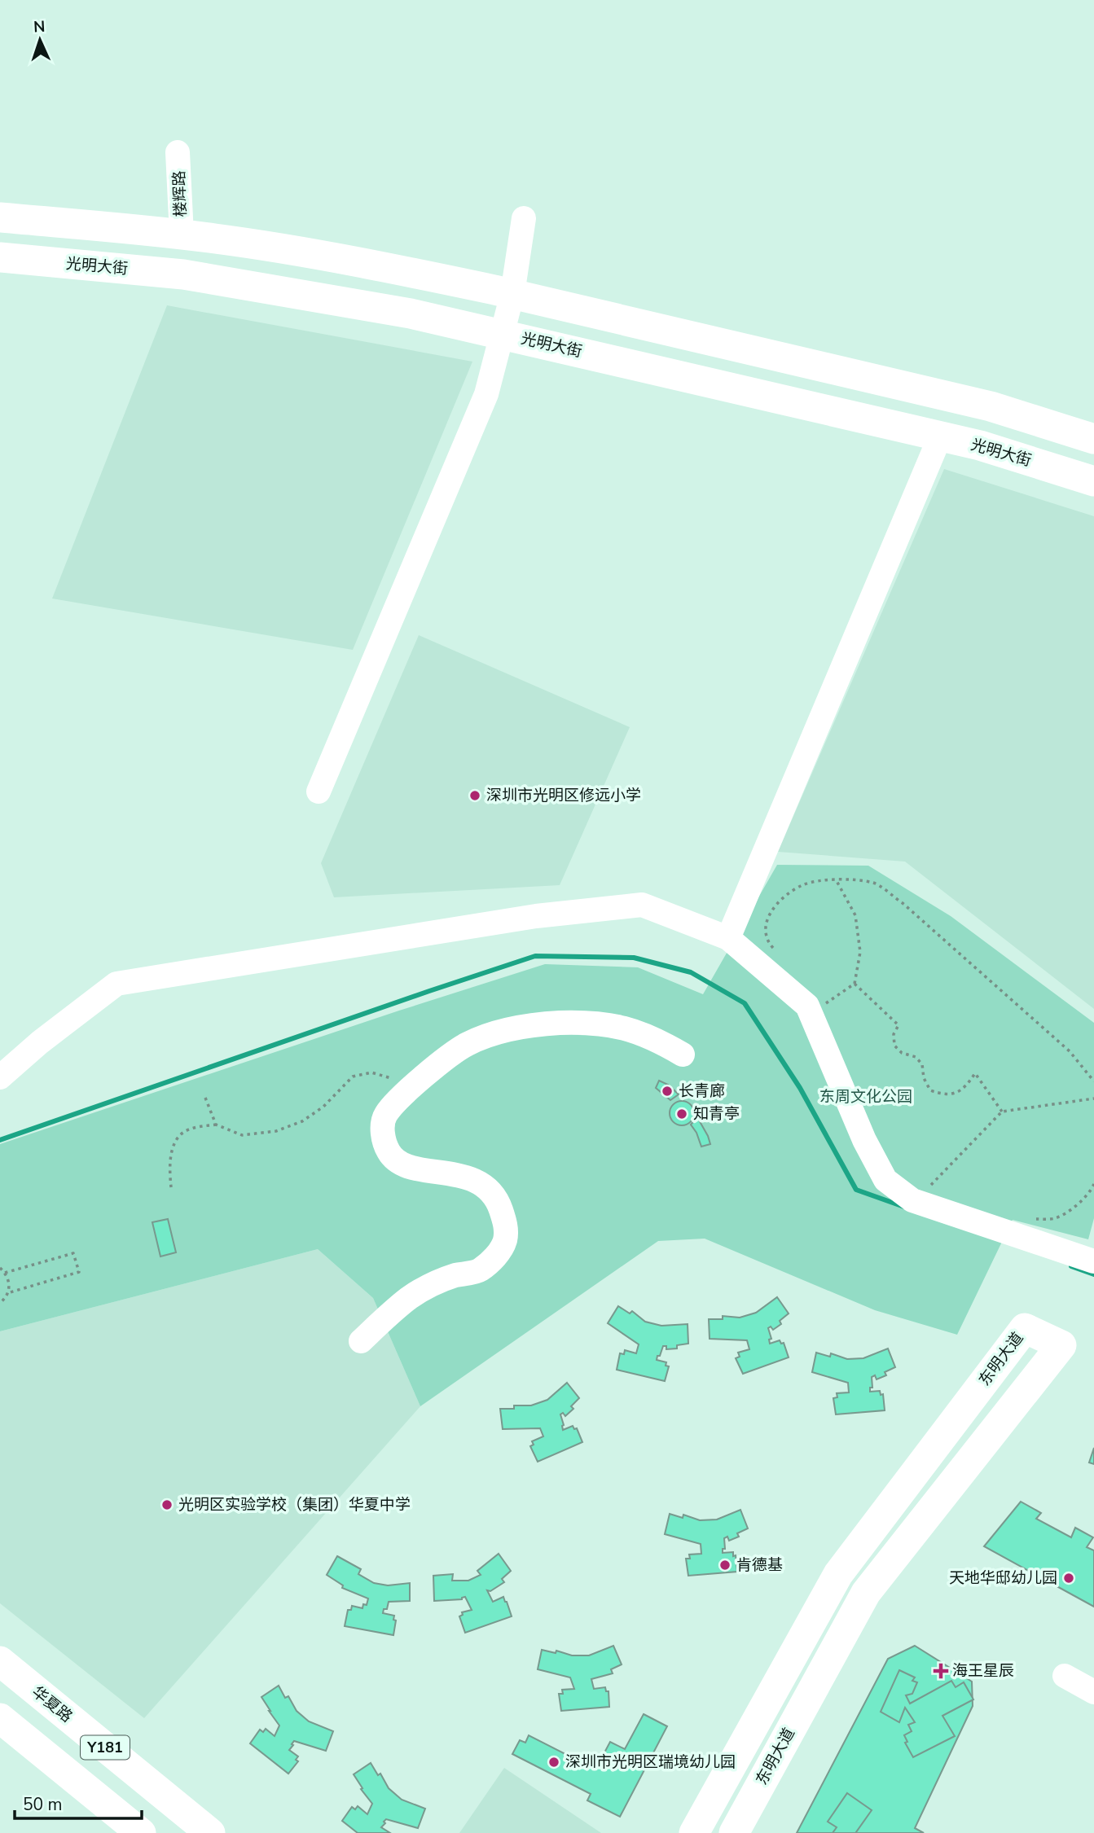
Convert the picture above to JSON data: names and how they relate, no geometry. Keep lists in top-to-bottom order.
{
  "streets": {
    "main road": [
      "光明大街",
      "东明大道",
      "华夏路",
      "Y181"
    ],
    "street": ["楼辉路"]
  },
  "parks": ["东周文化公园"],
  "places": {
    "other": [
      "深圳市光明区修远小学",
      "长青廊",
      "知青亭",
      "光明区实验学校（集团）华夏中学",
      "肯德基",
      "天地华邸幼儿园",
      "深圳市光明区瑞境幼儿园"
    ],
    "health": ["海王星辰"]
  },
  "scale_bar": "50 m",
  "north": "top"
}
